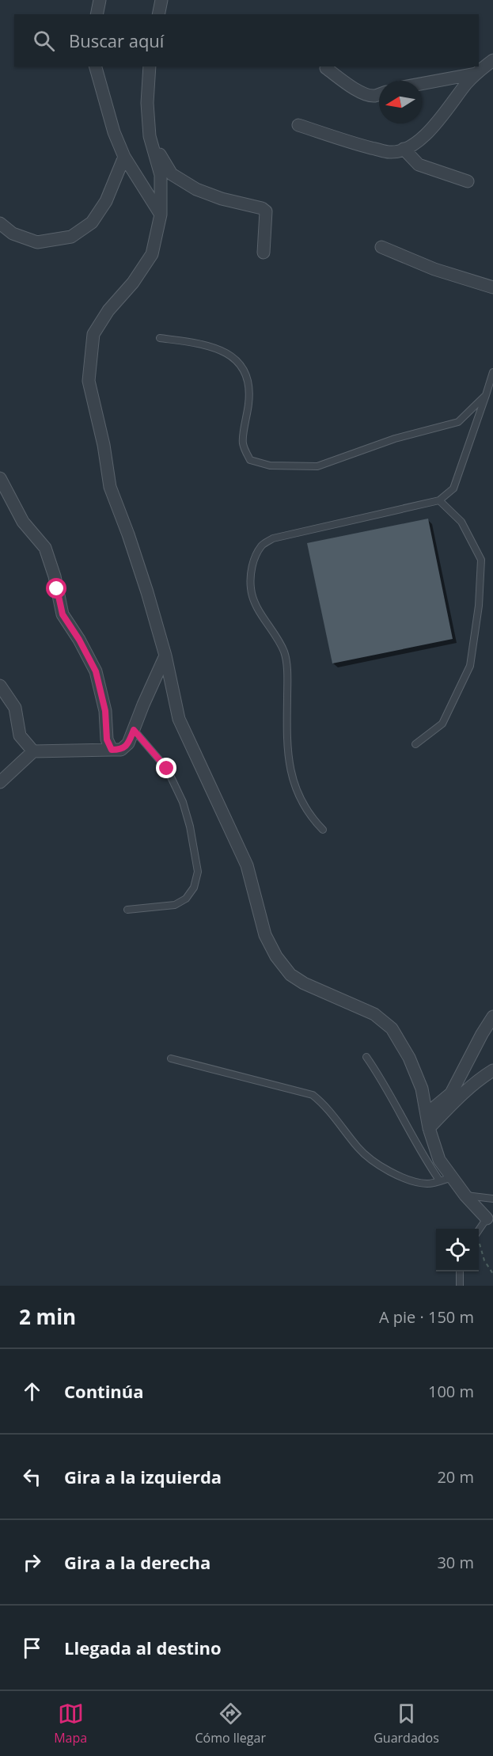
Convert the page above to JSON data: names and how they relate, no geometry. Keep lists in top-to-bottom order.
{
  "north": "left",
  "page": {
    "search": "Buscar aquí",
    "heading": ["2 min", "A pie · 150 m"],
    "list": [
      ["Continúa", "100 m"],
      ["Gira a la izquierda", "20 m"],
      ["Gira a la derecha", "30 m"],
      "Llegada al destino"
    ],
    "nav": ["Mapa", "Cómo llegar", "Guardados"]
  }
}
